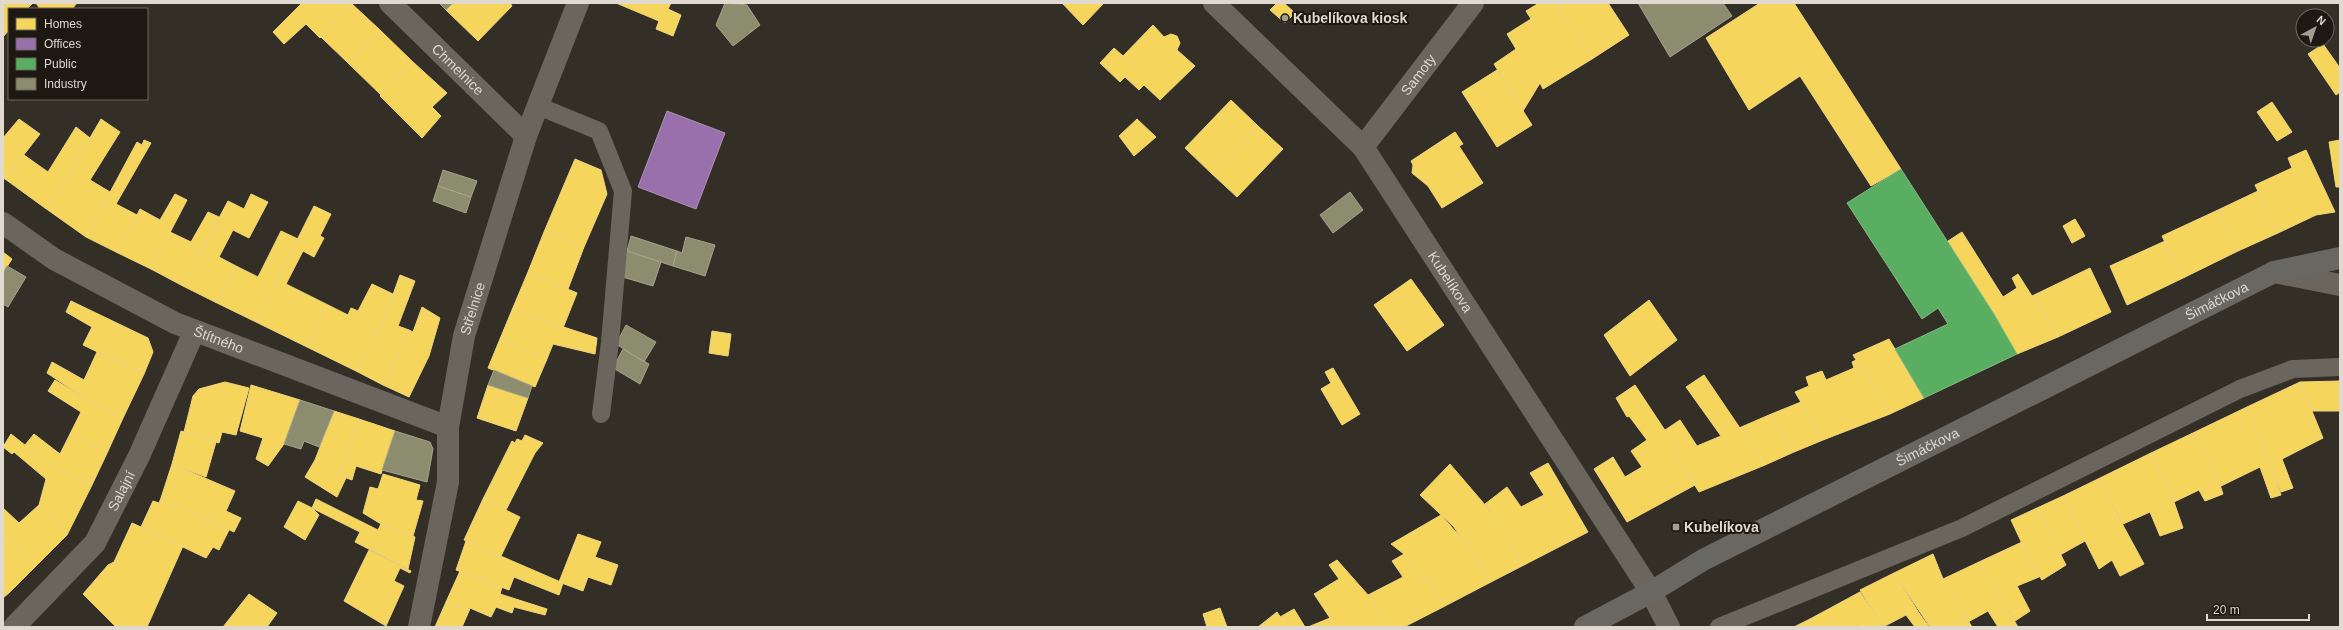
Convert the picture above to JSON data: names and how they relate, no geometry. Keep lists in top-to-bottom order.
{
  "streets": {
    "street": [
      "Chmelnice",
      "Samoty",
      "Kubelíkova",
      "Šimáčkova",
      "Střelnice",
      "Štítného",
      "Salajní"
    ]
  },
  "crossings": [
    ["Chmelnice", "Střelnice"],
    ["Samoty", "Kubelíkova"],
    ["Kubelíkova", "Šimáčkova"],
    ["Střelnice", "Štítného"],
    ["Štítného", "Salajní"]
  ],
  "places": {
    "other": ["Kubelíkova kiosk"],
    "transit": ["Kubelíkova"]
  },
  "legend": [
    "Homes",
    "Offices",
    "Public",
    "Industry"
  ],
  "scale_bar": "20 m",
  "north": "top right"
}
